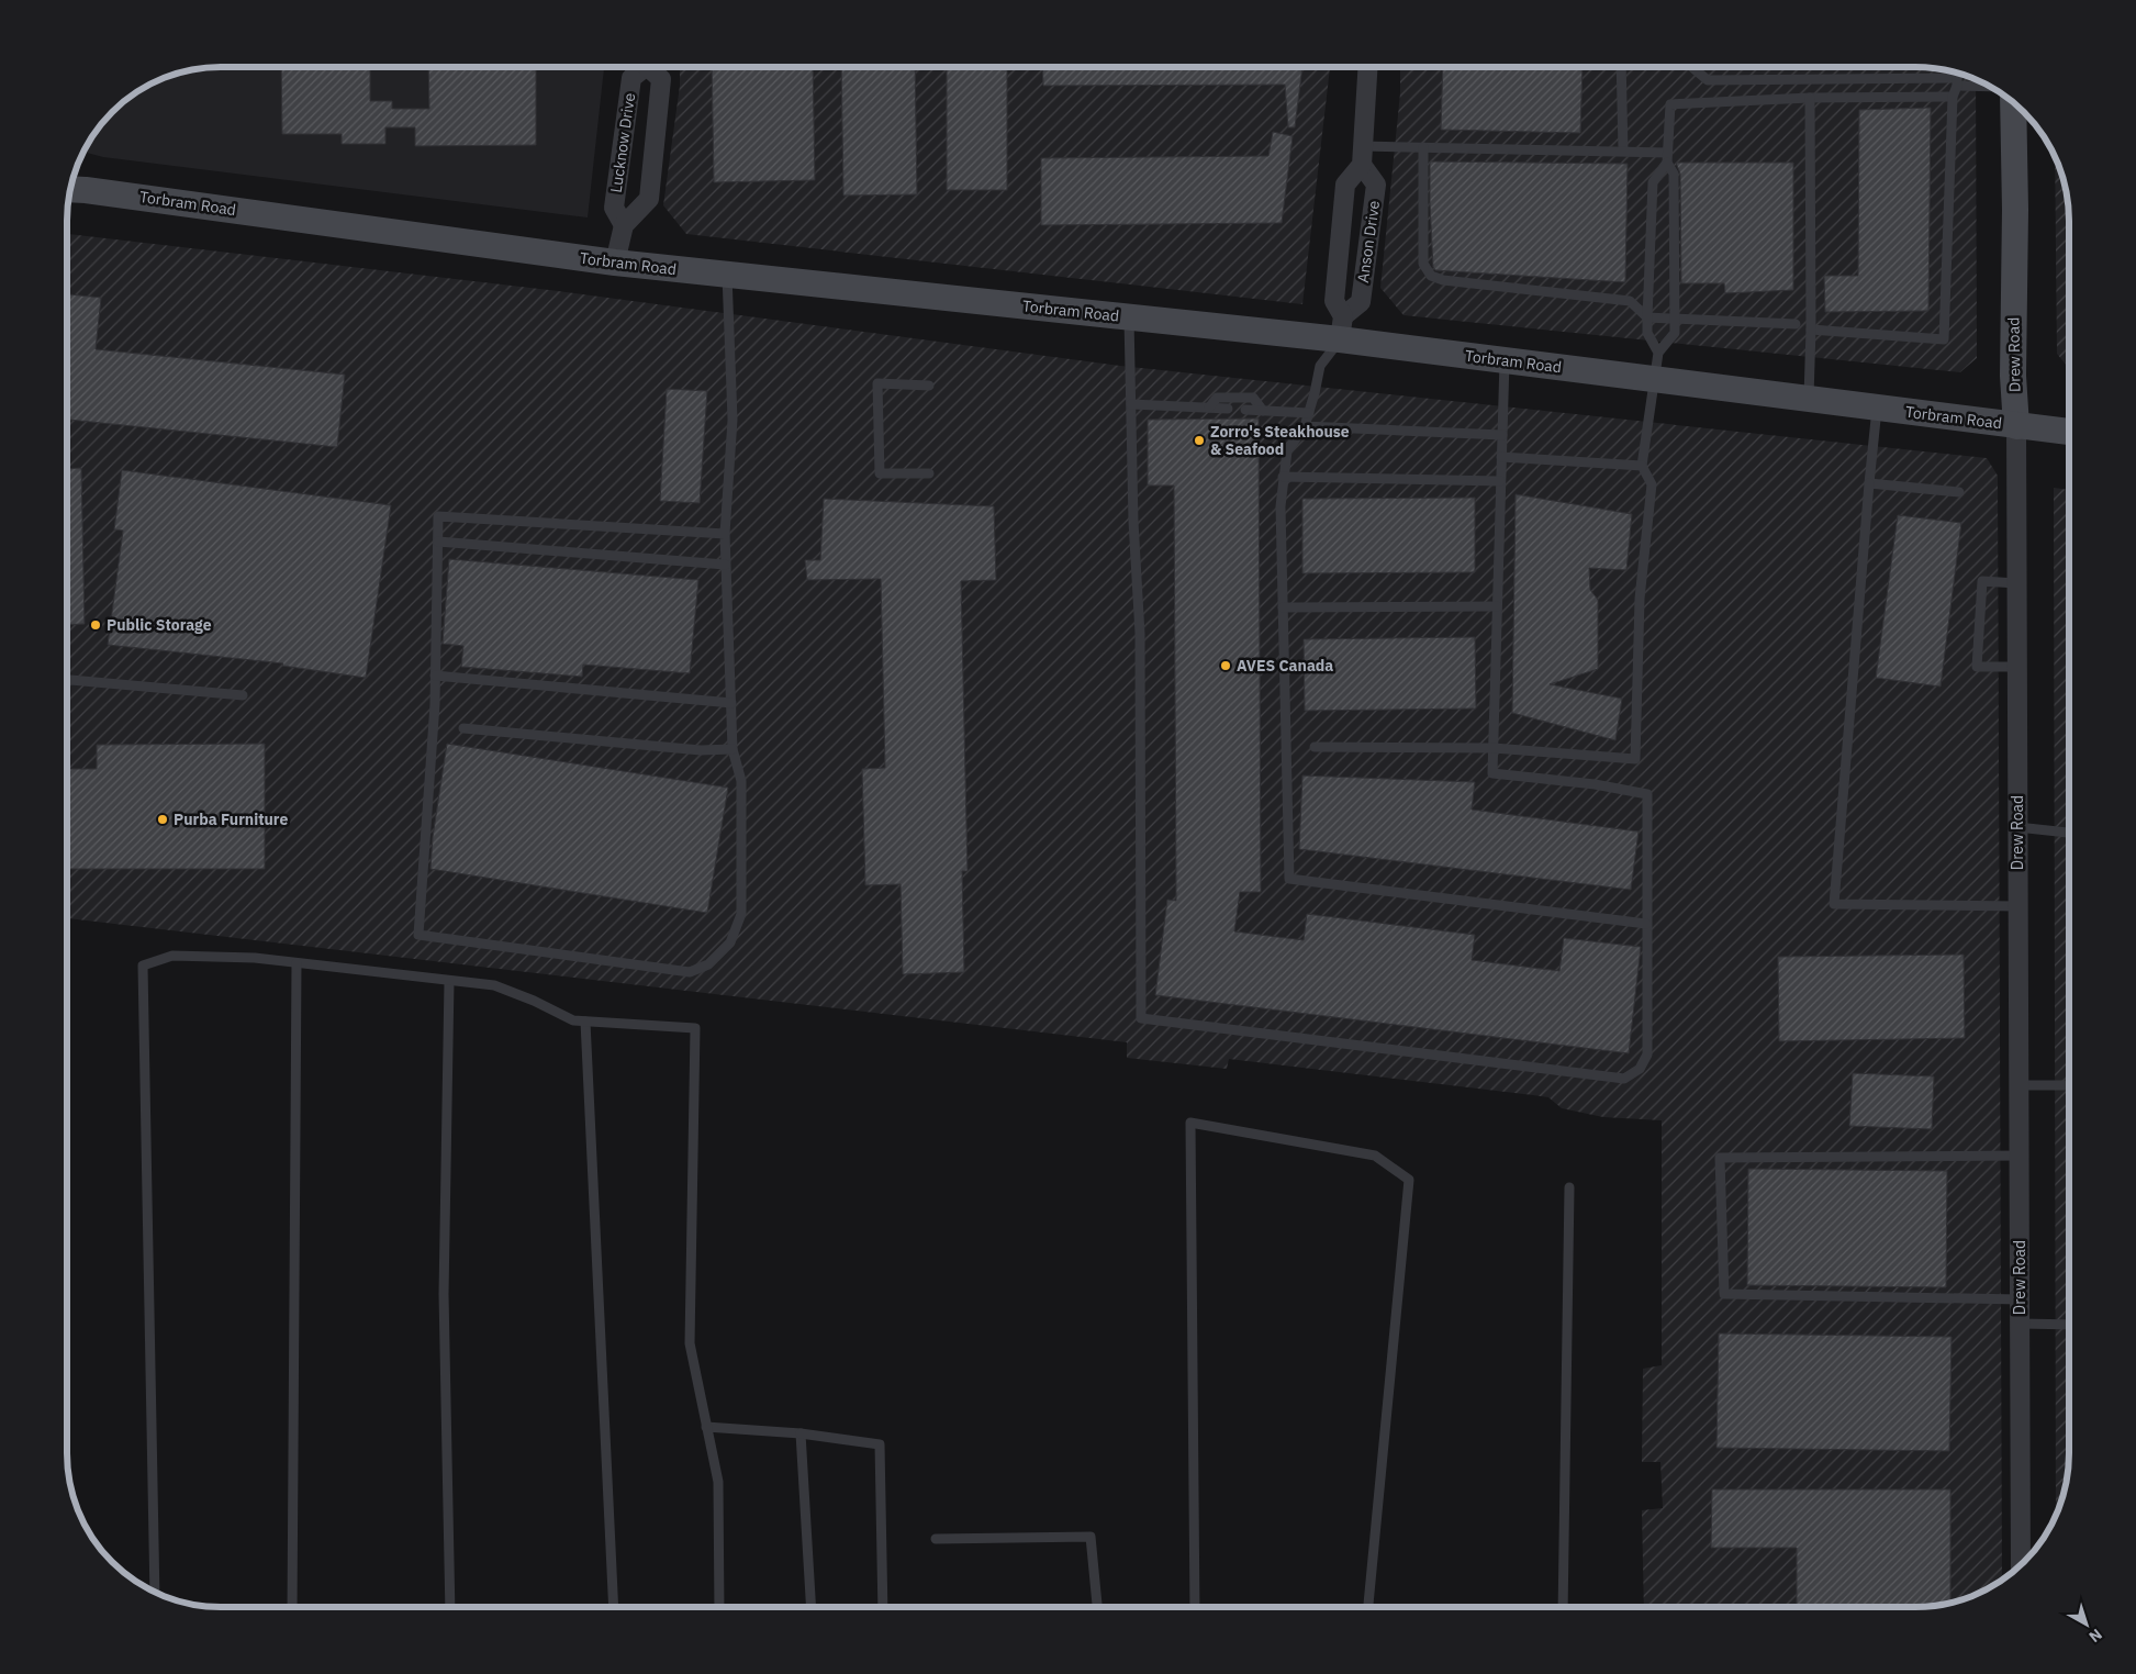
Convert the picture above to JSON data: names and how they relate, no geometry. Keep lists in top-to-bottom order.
{
  "streets": {
    "main road": ["Torbram Road", "Drew Road"],
    "street": ["Lucknow Drive", "Anson Drive"]
  },
  "crossings": [
    ["Torbram Road", "Anson Drive"],
    ["Torbram Road", "Drew Road"]
  ],
  "places": [
    "Zorro's Steakhouse & Seafood",
    "Public Storage",
    "AVES Canada",
    "Purba Furniture"
  ],
  "north": "bottom right"
}
